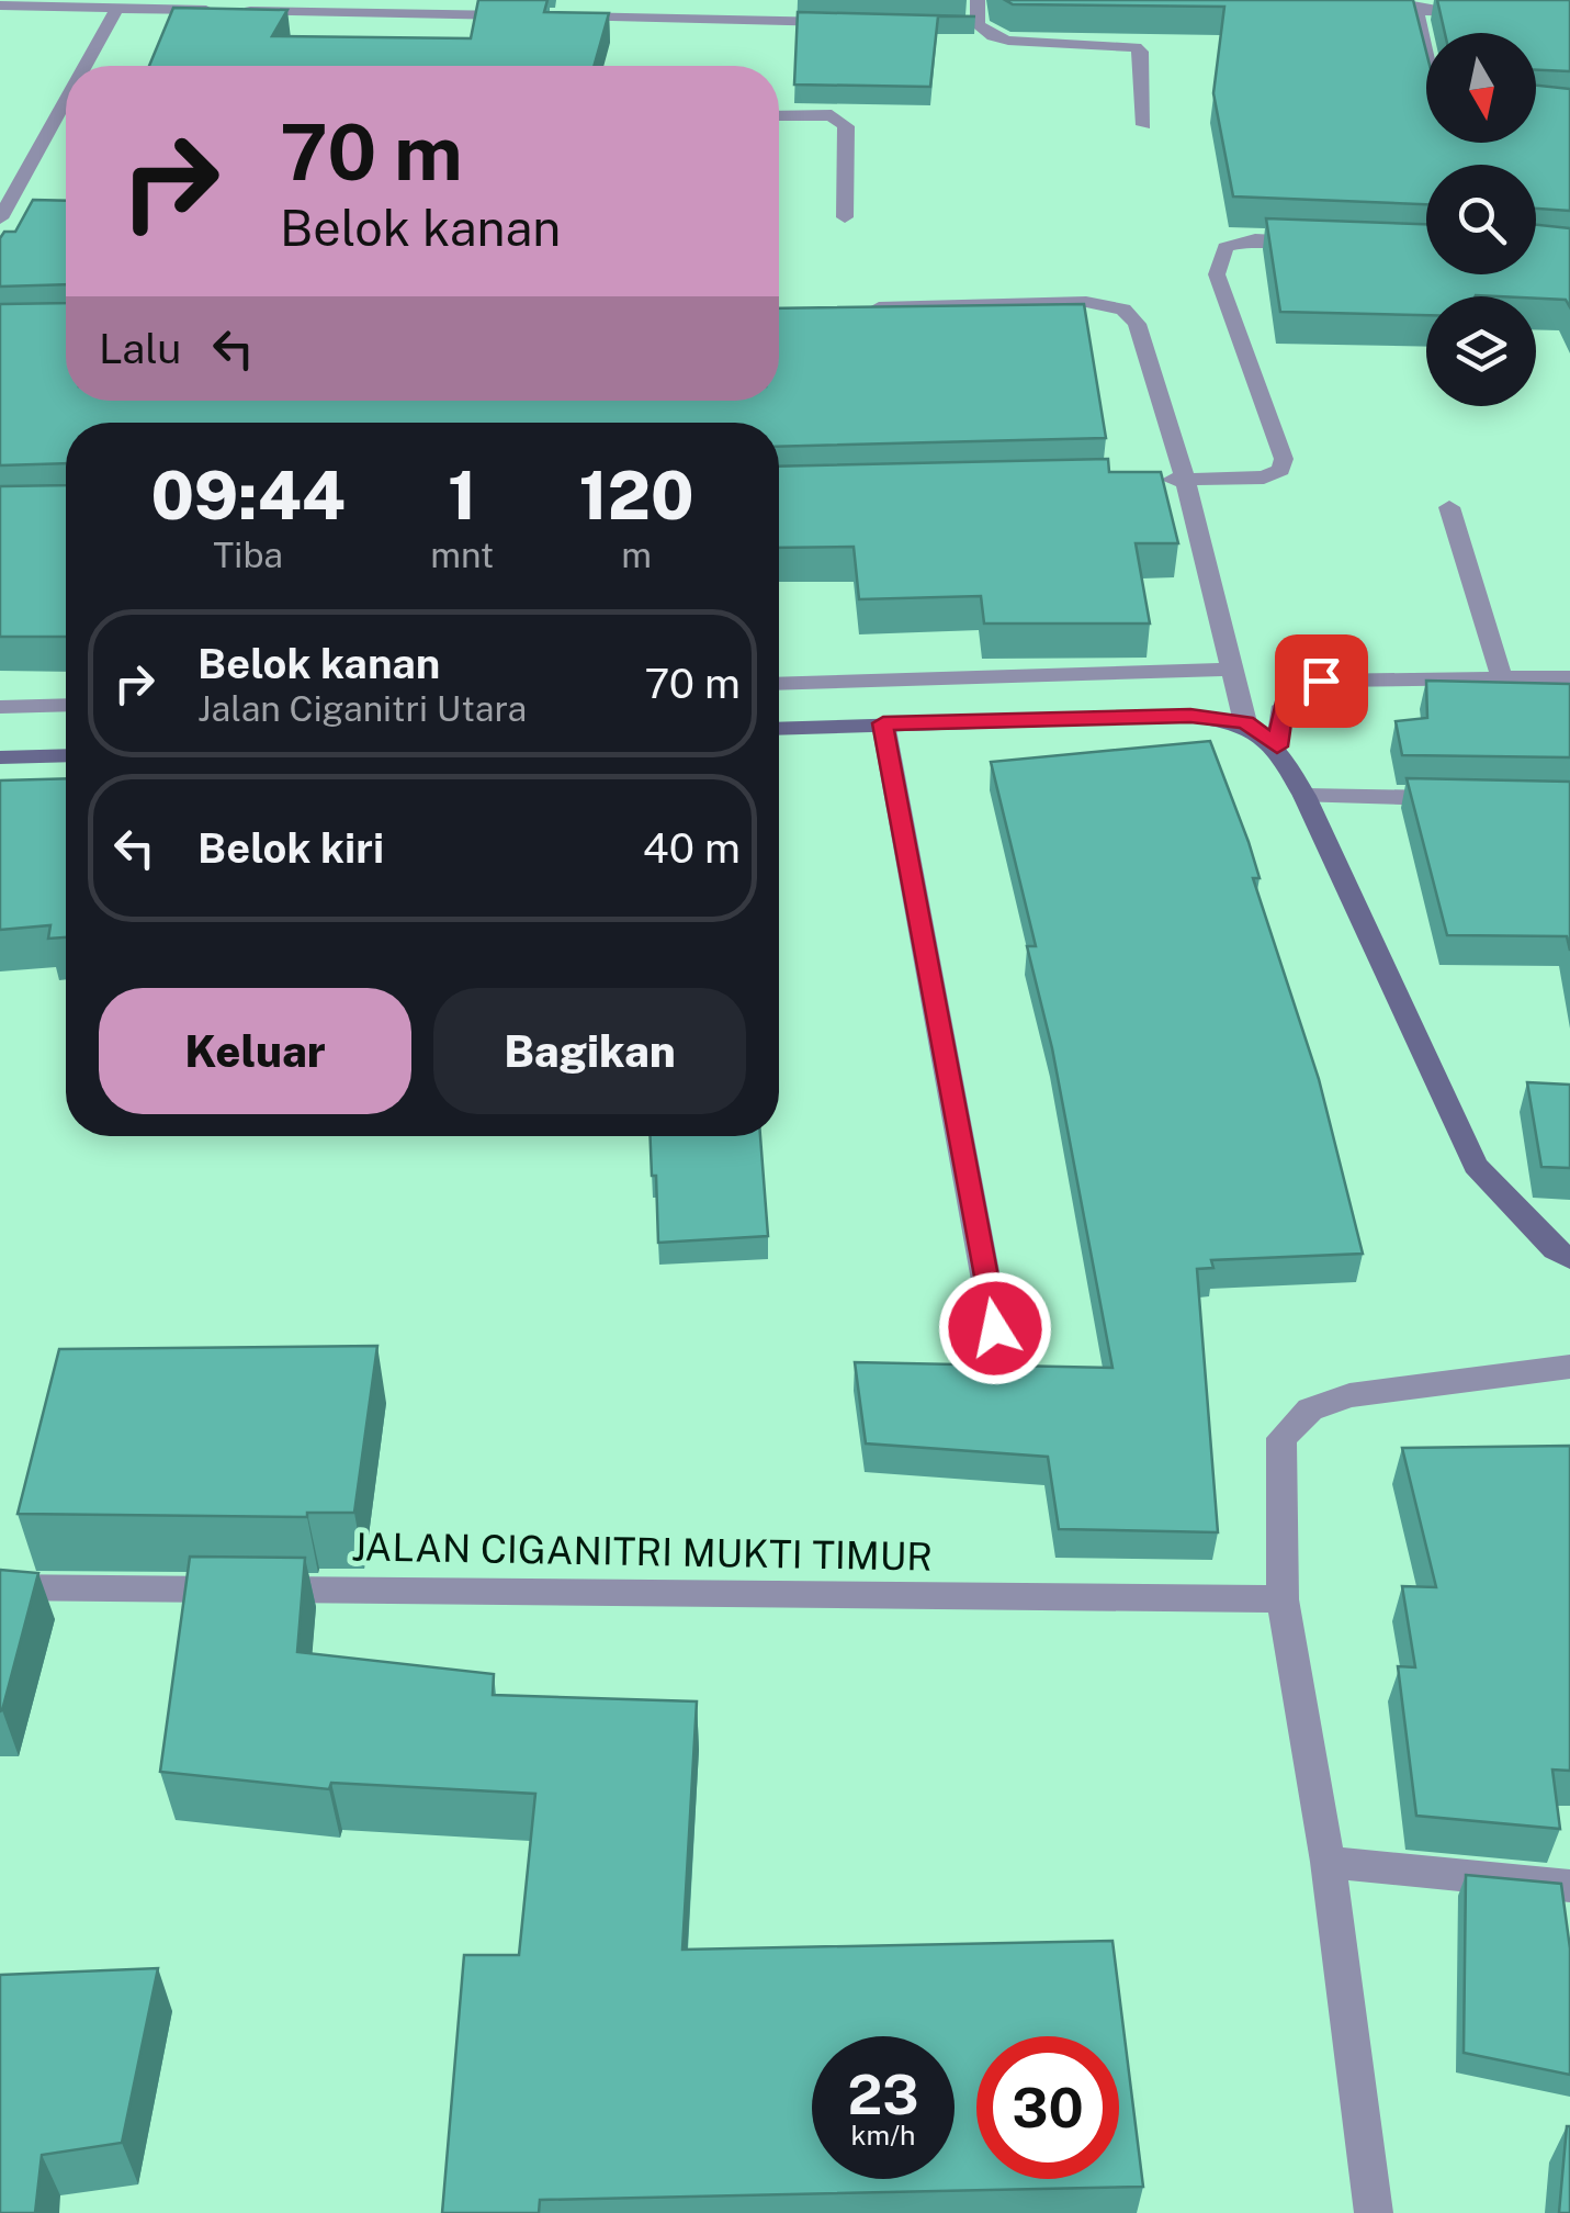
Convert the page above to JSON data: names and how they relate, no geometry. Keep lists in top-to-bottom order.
{
  "streets": {
    "street": ["JALAN CIGANITRI MUKTI TIMUR"]
  },
  "north": "bottom",
  "page": {
    "turn": ["70 m", "Belok kanan"],
    "then": "Lalu",
    "eta": [
      "09:44",
      "Tiba",
      "1",
      "mnt",
      "120",
      "m"
    ],
    "list": [
      {
        "name": "Belok kanan",
        "note": "Jalan Ciganitri Utara",
        "value": "70 m"
      },
      {
        "name": "Belok kiri",
        "value": "40 m"
      }
    ],
    "buttons": ["Keluar", "Bagikan"],
    "speed": "23 km/h",
    "limit": "30"
  }
}
